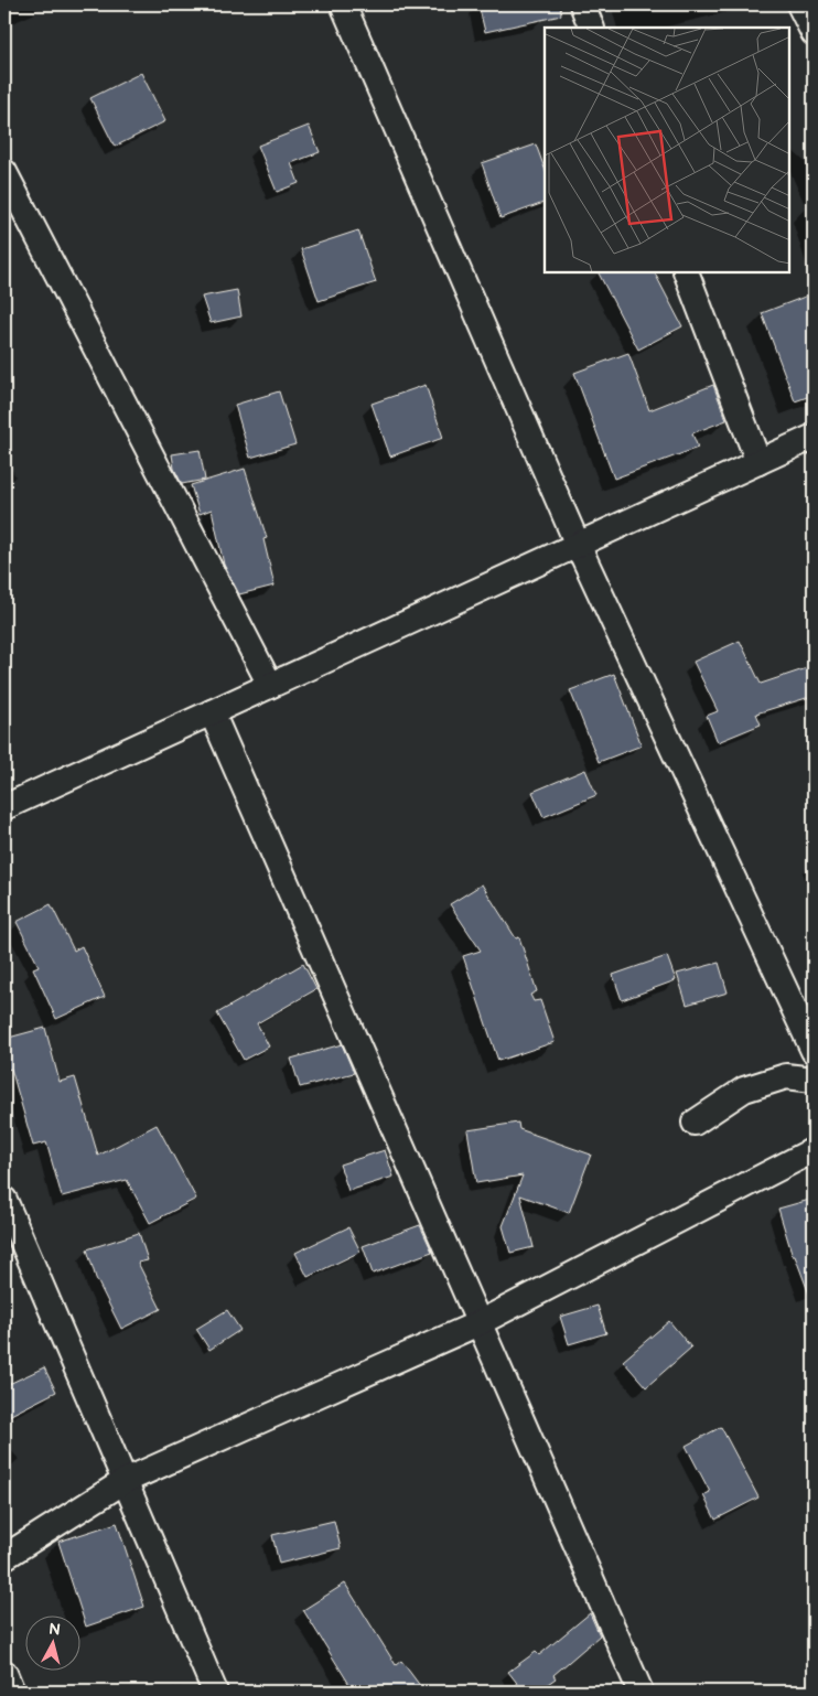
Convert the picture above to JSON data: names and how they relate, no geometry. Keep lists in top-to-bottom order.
{
  "north": "top"
}
